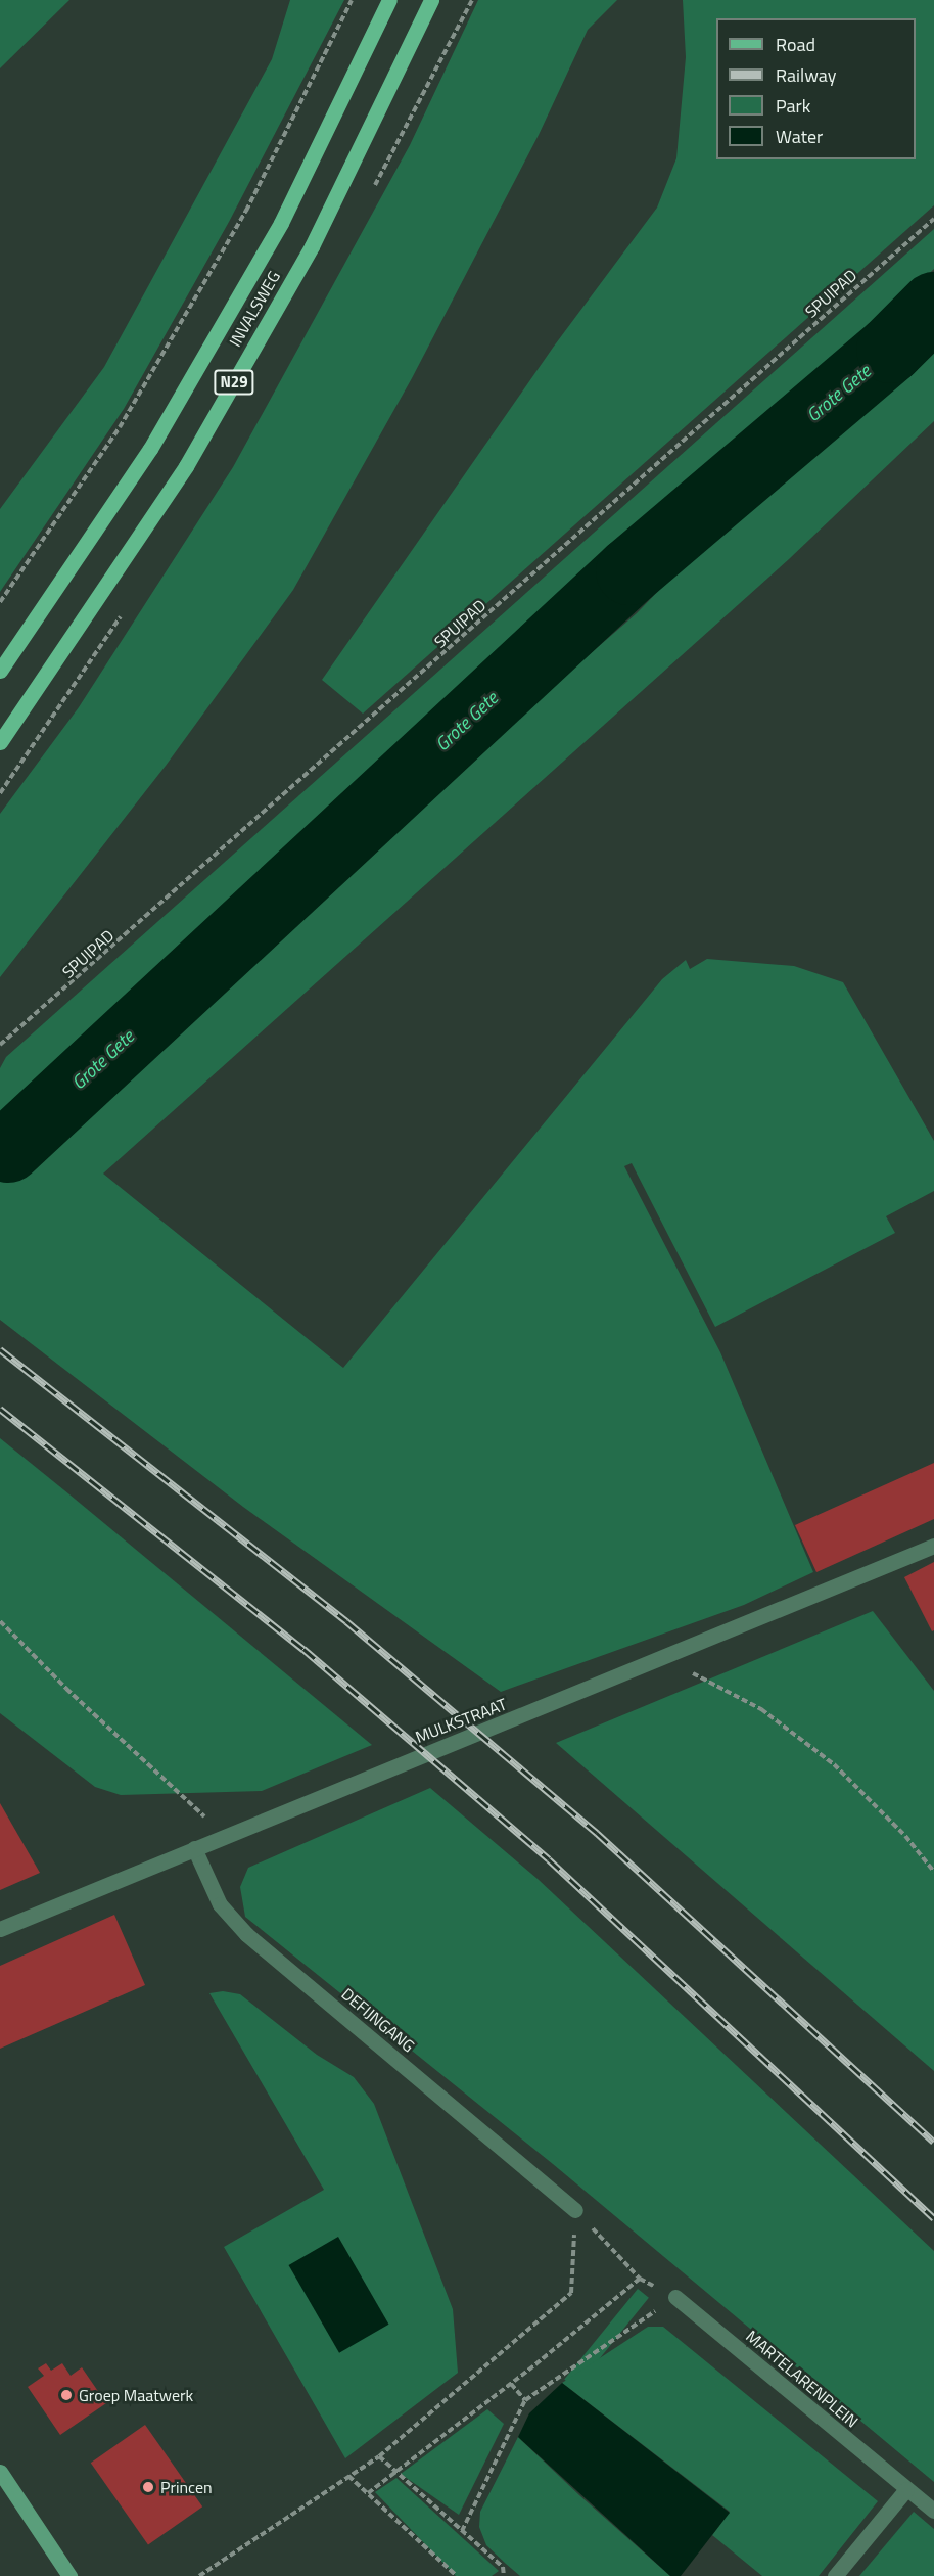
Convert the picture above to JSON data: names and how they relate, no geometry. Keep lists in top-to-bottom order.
{
  "streets": {
    "main road": ["INVALSWEG", "N29"],
    "street": ["MULKSTRAAT", "DEFIJNGANG", "MARTELARENPLEIN"],
    "path": ["SPUIPAD"]
  },
  "crossings": [
    ["MULKSTRAAT", "DEFIJNGANG"]
  ],
  "water": ["Grote Gete"],
  "places": ["Groep Maatwerk", "Princen"],
  "legend": [
    "Road",
    "Railway",
    "Park",
    "Water"
  ]
}
